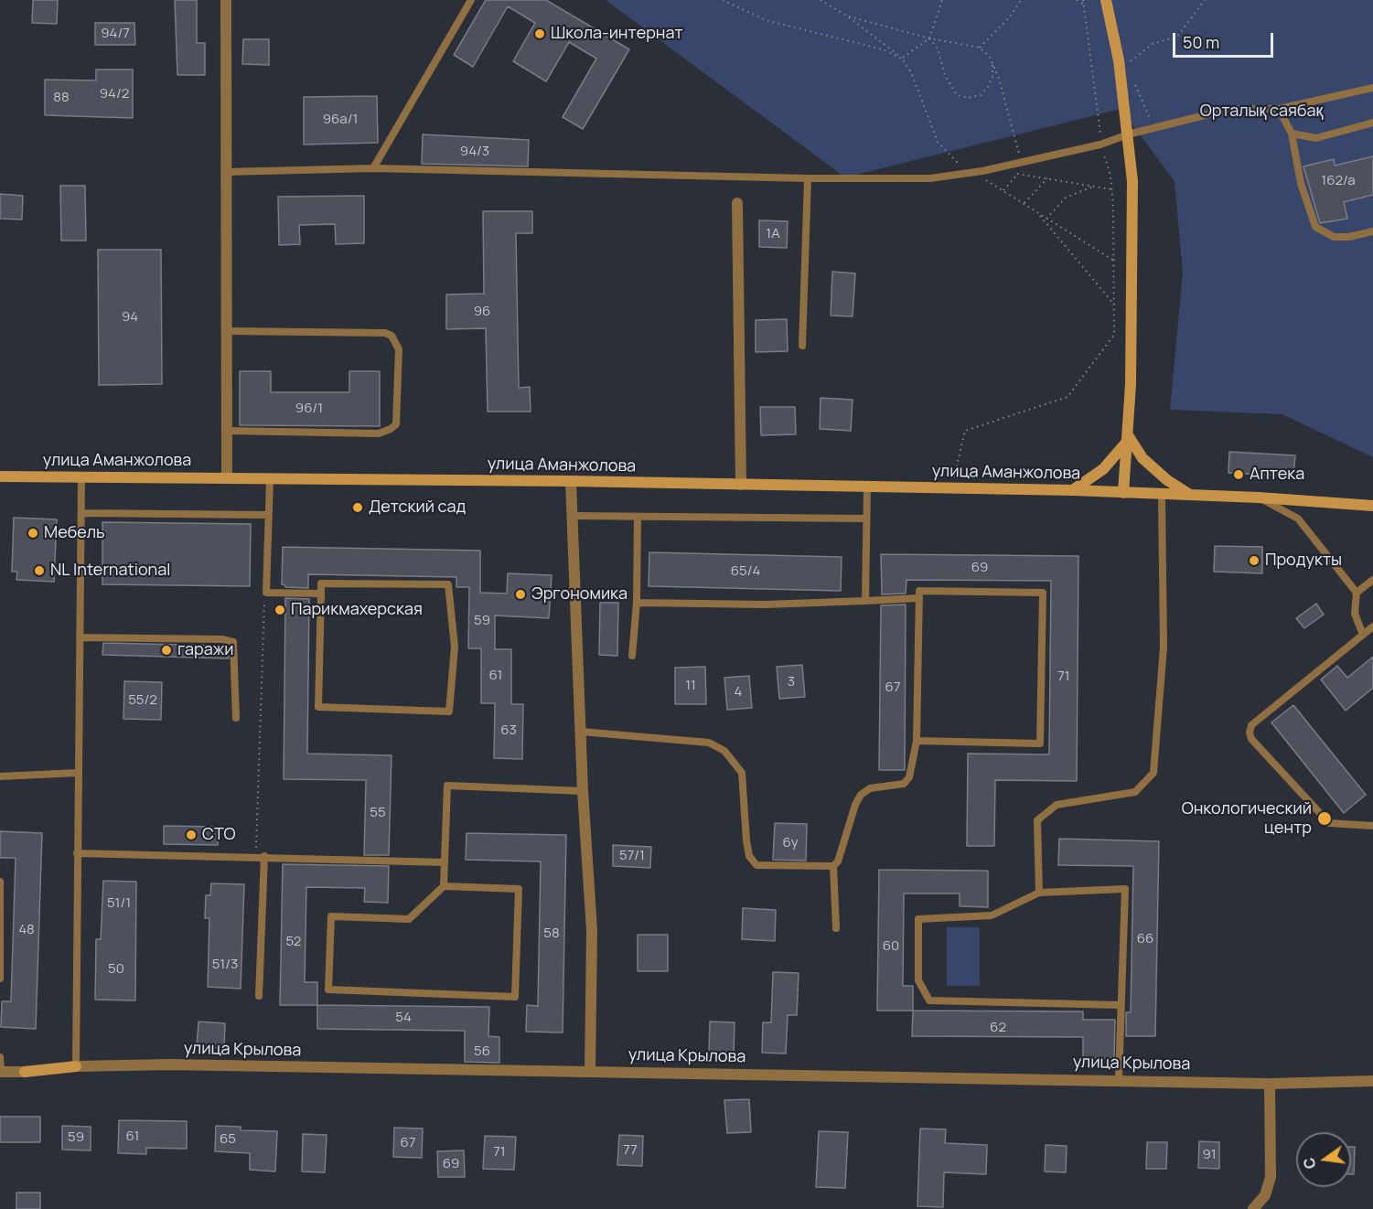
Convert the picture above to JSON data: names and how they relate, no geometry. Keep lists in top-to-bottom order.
{
  "streets": {
    "main road": ["улица Аманжолова", "улица Крылова"]
  },
  "parks": ["Орталық саябақ"],
  "places": [
    "Школа-интернат",
    "Аптека",
    "Детский сад",
    "Мебель",
    "Продукты",
    "NL International",
    "Эргономика",
    "Парикмахерская",
    "гаражи",
    "Онкологический центр",
    "СТО"
  ],
  "house_numbers": [
    "94/7",
    "94/2",
    "88",
    "96а/1",
    "94/3",
    "162/a",
    "1А",
    "96",
    "94",
    "96/1",
    "69",
    "65/4",
    "59",
    "61",
    "71",
    "3",
    "11",
    "67",
    "4",
    "55/2",
    "63",
    "55",
    "6у",
    "57/1",
    "51/1",
    "48",
    "58",
    "66",
    "52",
    "60",
    "51/3",
    "50",
    "54",
    "62",
    "56",
    "61",
    "59",
    "65",
    "67",
    "77",
    "71",
    "91",
    "69"
  ],
  "scale_bar": "50 m",
  "north": "left"
}
